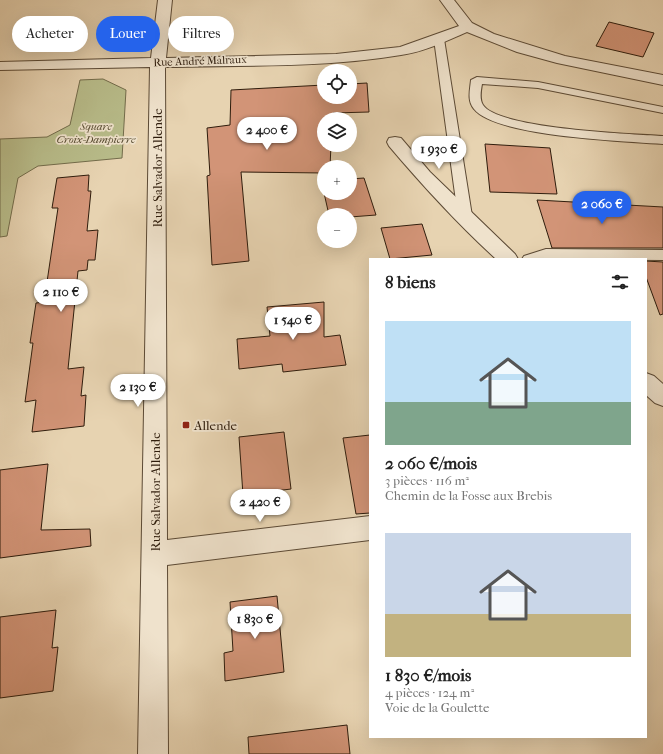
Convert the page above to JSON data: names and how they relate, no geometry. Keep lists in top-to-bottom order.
{
  "streets": {
    "street": ["Rue André Malraux", "Rue Salvador Allende"]
  },
  "crossings": [
    ["Rue André Malraux", "Rue Salvador Allende"]
  ],
  "parks": ["Square Croix-Dampierre"],
  "places": {
    "transit": ["Allende"]
  },
  "page": {
    "chip": ["Acheter", "Louer", "Filtres"],
    "map_buttons": ["+", "−"],
    "price": [
      "2 400 €",
      "1 930 €",
      "2 060 €",
      "2 110 €",
      "1 540 €",
      "2 130 €",
      "2 420 €",
      "1 830 €"
    ],
    "heading": "8 biens",
    "list": [
      {
        "name": "2 060 €/mois",
        "note": "3 pièces · 116 m² · Chemin de la Fosse aux Brebis"
      },
      {
        "name": "1 830 €/mois",
        "note": "4 pièces · 124 m² · Voie de la Goulette"
      }
    ]
  }
}
